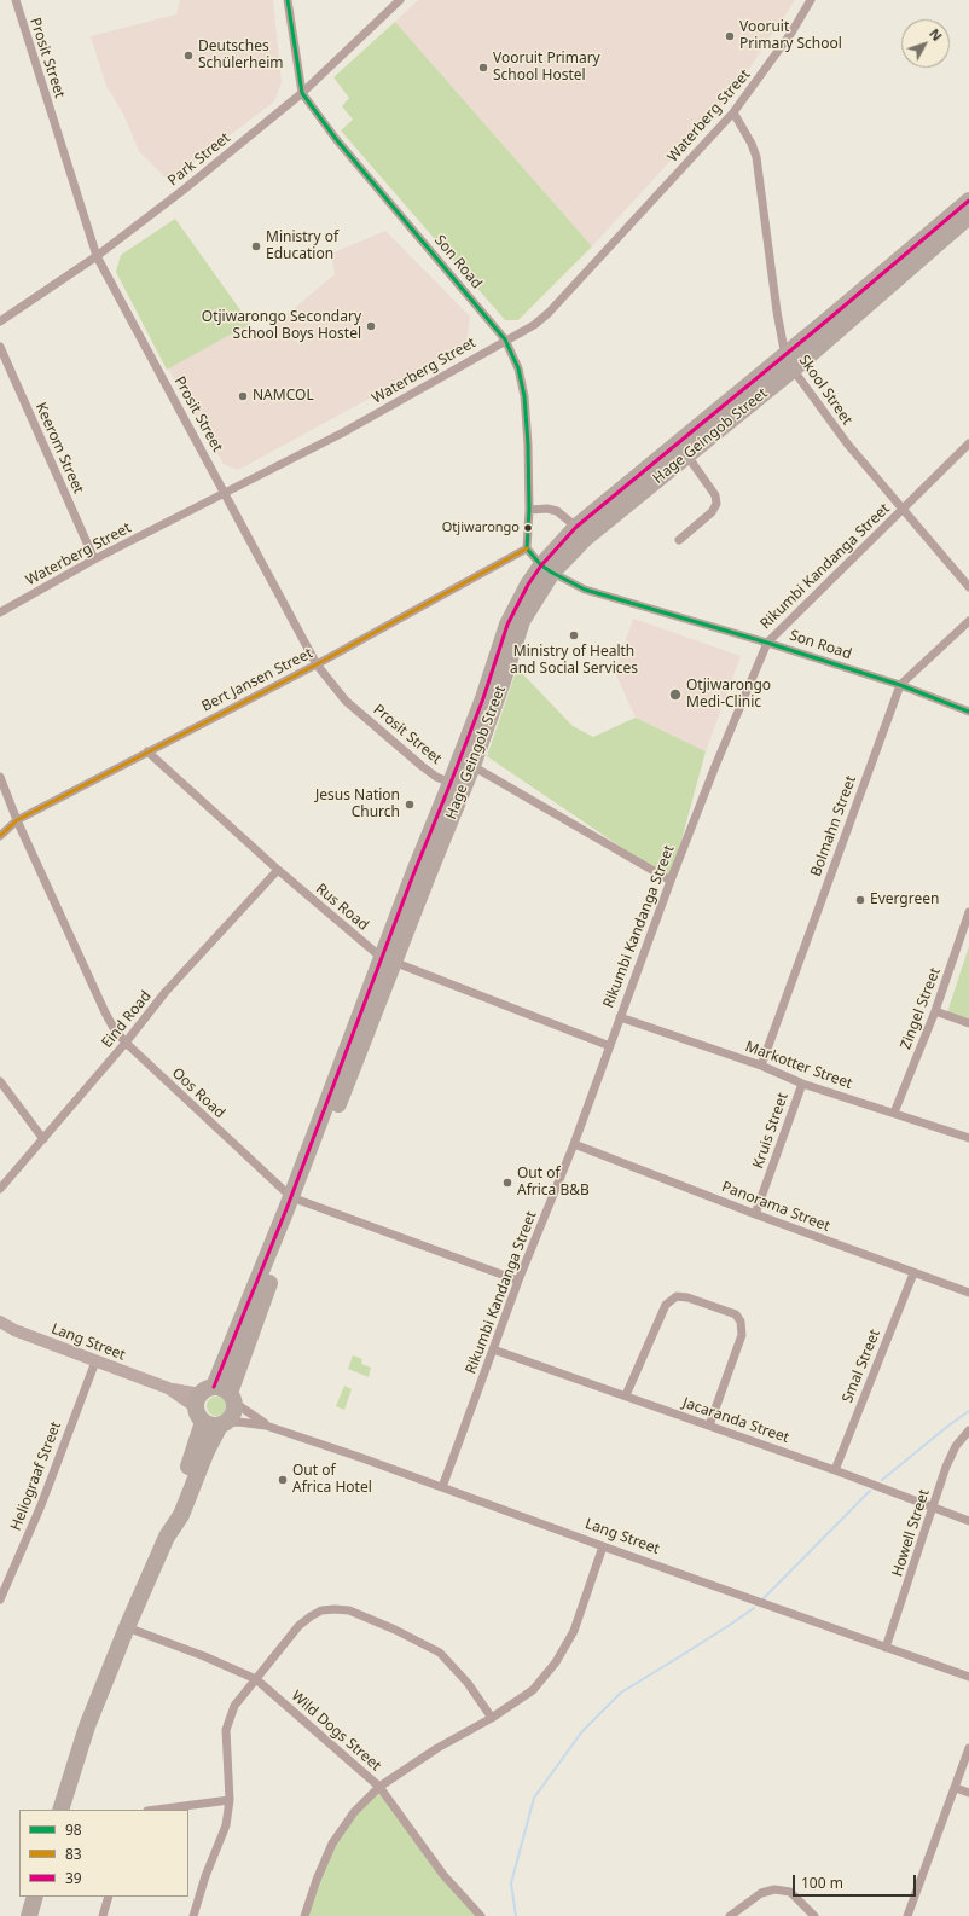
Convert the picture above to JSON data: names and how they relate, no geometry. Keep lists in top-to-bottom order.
{
  "streets": {
    "highway": ["Hage Geingob Street"],
    "street": [
      "Prosit Street",
      "Waterberg Street",
      "Park Street",
      "Son Road",
      "Skool Street",
      "Keerom Street",
      "Rikumbi Kandanga Street",
      "Bert Jansen Street",
      "Bolmahn Street",
      "Rus Road",
      "Zingel Street",
      "Eind Road",
      "Markotter Street",
      "Oos Road",
      "Kruis Street",
      "Panorama Street",
      "Lang Street",
      "Smal Street",
      "Jacaranda Street",
      "Heliograaf Street",
      "Howell Street",
      "Wild Dogs Street"
    ]
  },
  "crossings": [
    ["Prosit Street", "Waterberg Street"],
    ["Prosit Street", "Park Street"],
    ["Prosit Street", "Hage Geingob Street"],
    ["Prosit Street", "Bert Jansen Street"],
    ["Waterberg Street", "Son Road"],
    ["Waterberg Street", "Skool Street"],
    ["Waterberg Street", "Keerom Street"],
    ["Park Street", "Son Road"],
    ["Son Road", "Hage Geingob Street"],
    ["Son Road", "Rikumbi Kandanga Street"],
    ["Son Road", "Bert Jansen Street"],
    ["Son Road", "Bolmahn Street"],
    ["Skool Street", "Hage Geingob Street"],
    ["Skool Street", "Rikumbi Kandanga Street"],
    ["Hage Geingob Street", "Rus Road"],
    ["Hage Geingob Street", "Oos Road"],
    ["Hage Geingob Street", "Lang Street"],
    ["Rikumbi Kandanga Street", "Rus Road"],
    ["Rikumbi Kandanga Street", "Markotter Street"],
    ["Rikumbi Kandanga Street", "Oos Road"],
    ["Rikumbi Kandanga Street", "Panorama Street"],
    ["Rikumbi Kandanga Street", "Lang Street"],
    ["Rikumbi Kandanga Street", "Jacaranda Street"],
    ["Bert Jansen Street", "Rus Road"],
    ["Bert Jansen Street", "Oos Road"],
    ["Bolmahn Street", "Markotter Street"],
    ["Rus Road", "Eind Road"],
    ["Zingel Street", "Markotter Street"],
    ["Eind Road", "Oos Road"],
    ["Markotter Street", "Kruis Street"],
    ["Kruis Street", "Panorama Street"],
    ["Panorama Street", "Smal Street"],
    ["Lang Street", "Heliograaf Street"],
    ["Lang Street", "Howell Street"],
    ["Smal Street", "Jacaranda Street"],
    ["Jacaranda Street", "Howell Street"]
  ],
  "places": [
    "Vooruit Primary School",
    "Deutsches Schülerheim",
    "Vooruit Primary School Hostel",
    "Ministry of Education",
    "Otjiwarongo Secondary School Boys Hostel",
    "NAMCOL",
    "Otjiwarongo",
    "Ministry of Health and Social Services",
    "Otjiwarongo Medi-Clinic",
    "Jesus Nation Church",
    "Evergreen",
    "Out of Africa B&B",
    "Out of Africa Hotel"
  ],
  "lines": ["transit line 98", "transit line 39", "transit line 83"],
  "legend": ["98", "83", "39"],
  "scale_bar": "100 m",
  "north": "top right"
}
